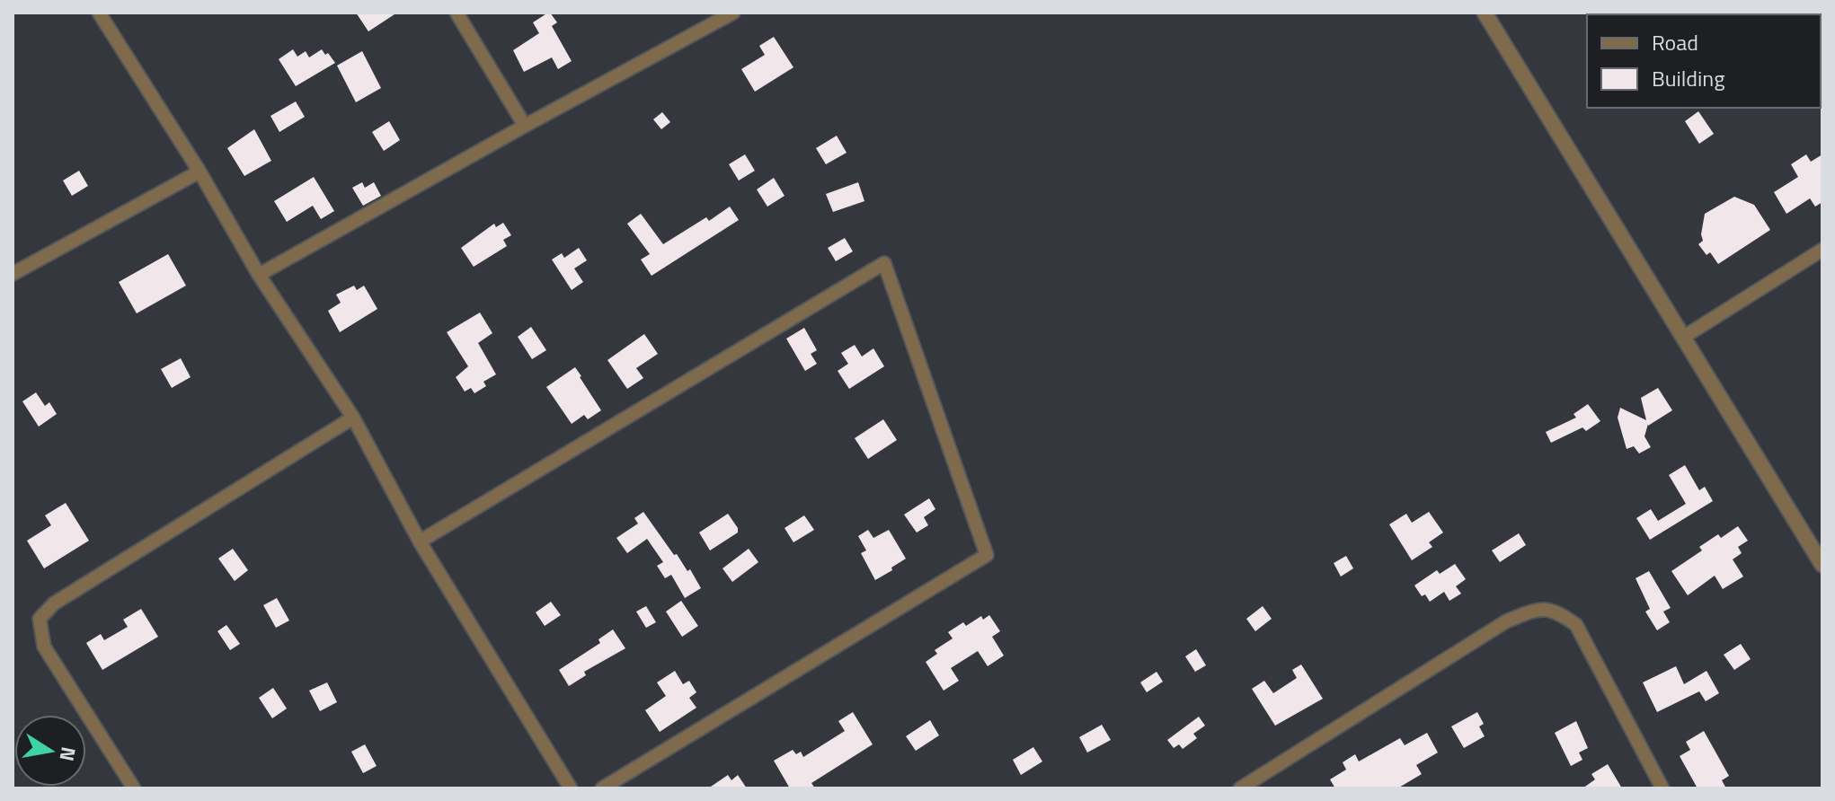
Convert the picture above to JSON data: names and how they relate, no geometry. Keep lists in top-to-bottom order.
{
  "legend": ["Road", "Building"],
  "north": "right"
}
